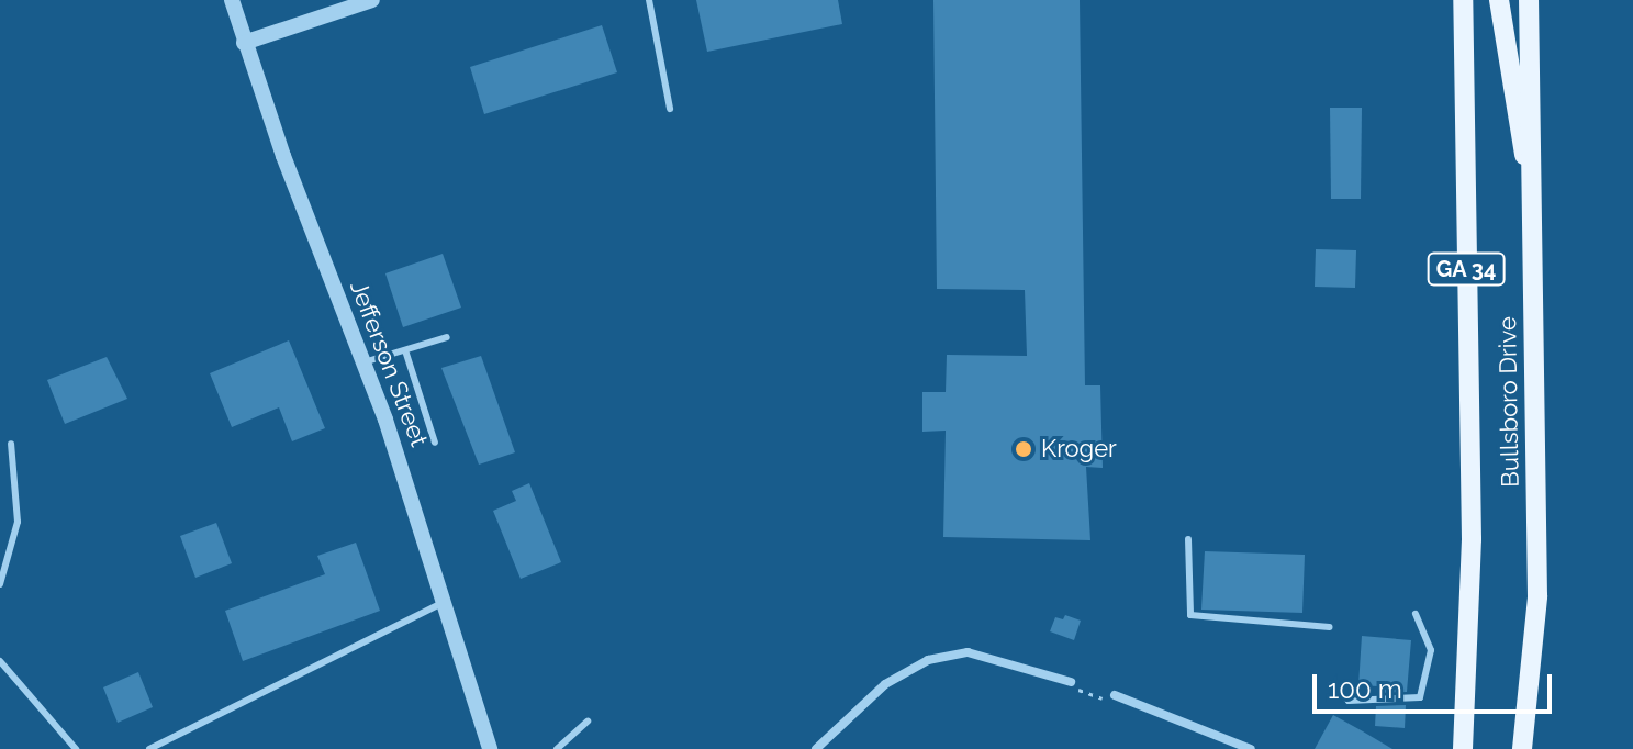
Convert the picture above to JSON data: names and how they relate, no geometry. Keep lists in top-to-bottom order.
{
  "streets": {
    "main road": ["GA 34", "Bullsboro Drive"],
    "street": ["Jefferson Street"]
  },
  "places": ["Kroger"],
  "scale_bar": "100 m"
}
